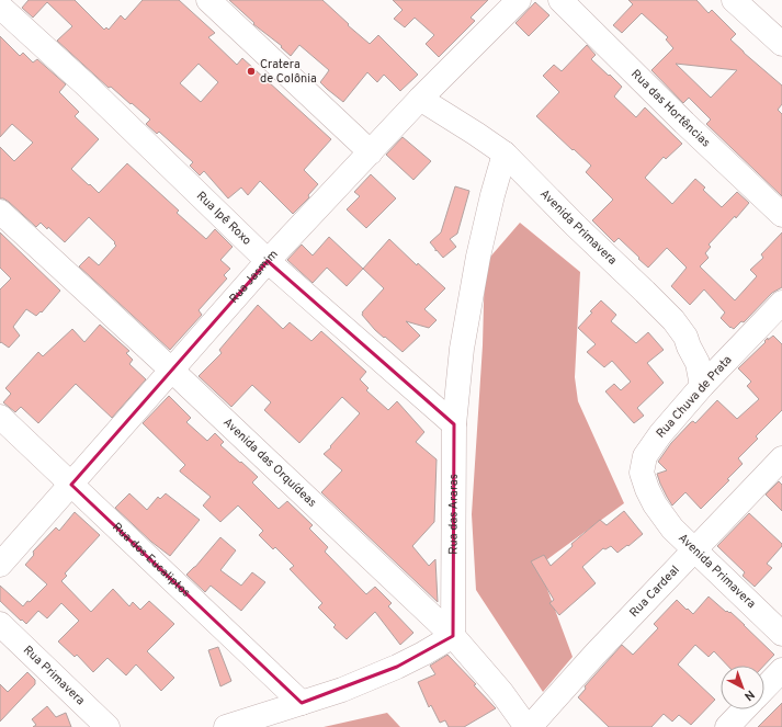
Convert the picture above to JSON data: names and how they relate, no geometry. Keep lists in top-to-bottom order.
{
  "streets": {
    "street": [
      "Rua das Hortências",
      "Rua Ipê Roxo",
      "Avenida Primavera",
      "Rua Jasmim",
      "Rua Chuva de Prata",
      "Avenida das Orquídeas",
      "Rua das Araras",
      "Rua dos Eucaliptos",
      "Rua Cardeal",
      "Rua Primavera"
    ]
  },
  "crossings": [
    ["Rua Ipê Roxo", "Rua Jasmim"],
    ["Rua Ipê Roxo", "Rua das Araras"],
    ["Avenida Primavera", "Rua Jasmim"],
    ["Avenida Primavera", "Rua Chuva de Prata"],
    ["Avenida Primavera", "Rua das Araras"],
    ["Avenida Primavera", "Rua Cardeal"],
    ["Rua Jasmim", "Avenida das Orquídeas"],
    ["Rua Jasmim", "Rua dos Eucaliptos"],
    ["Avenida das Orquídeas", "Rua das Araras"],
    ["Avenida das Orquídeas", "Rua Cardeal"]
  ],
  "places": ["Cratera de Colônia"],
  "north": "bottom right"
}
